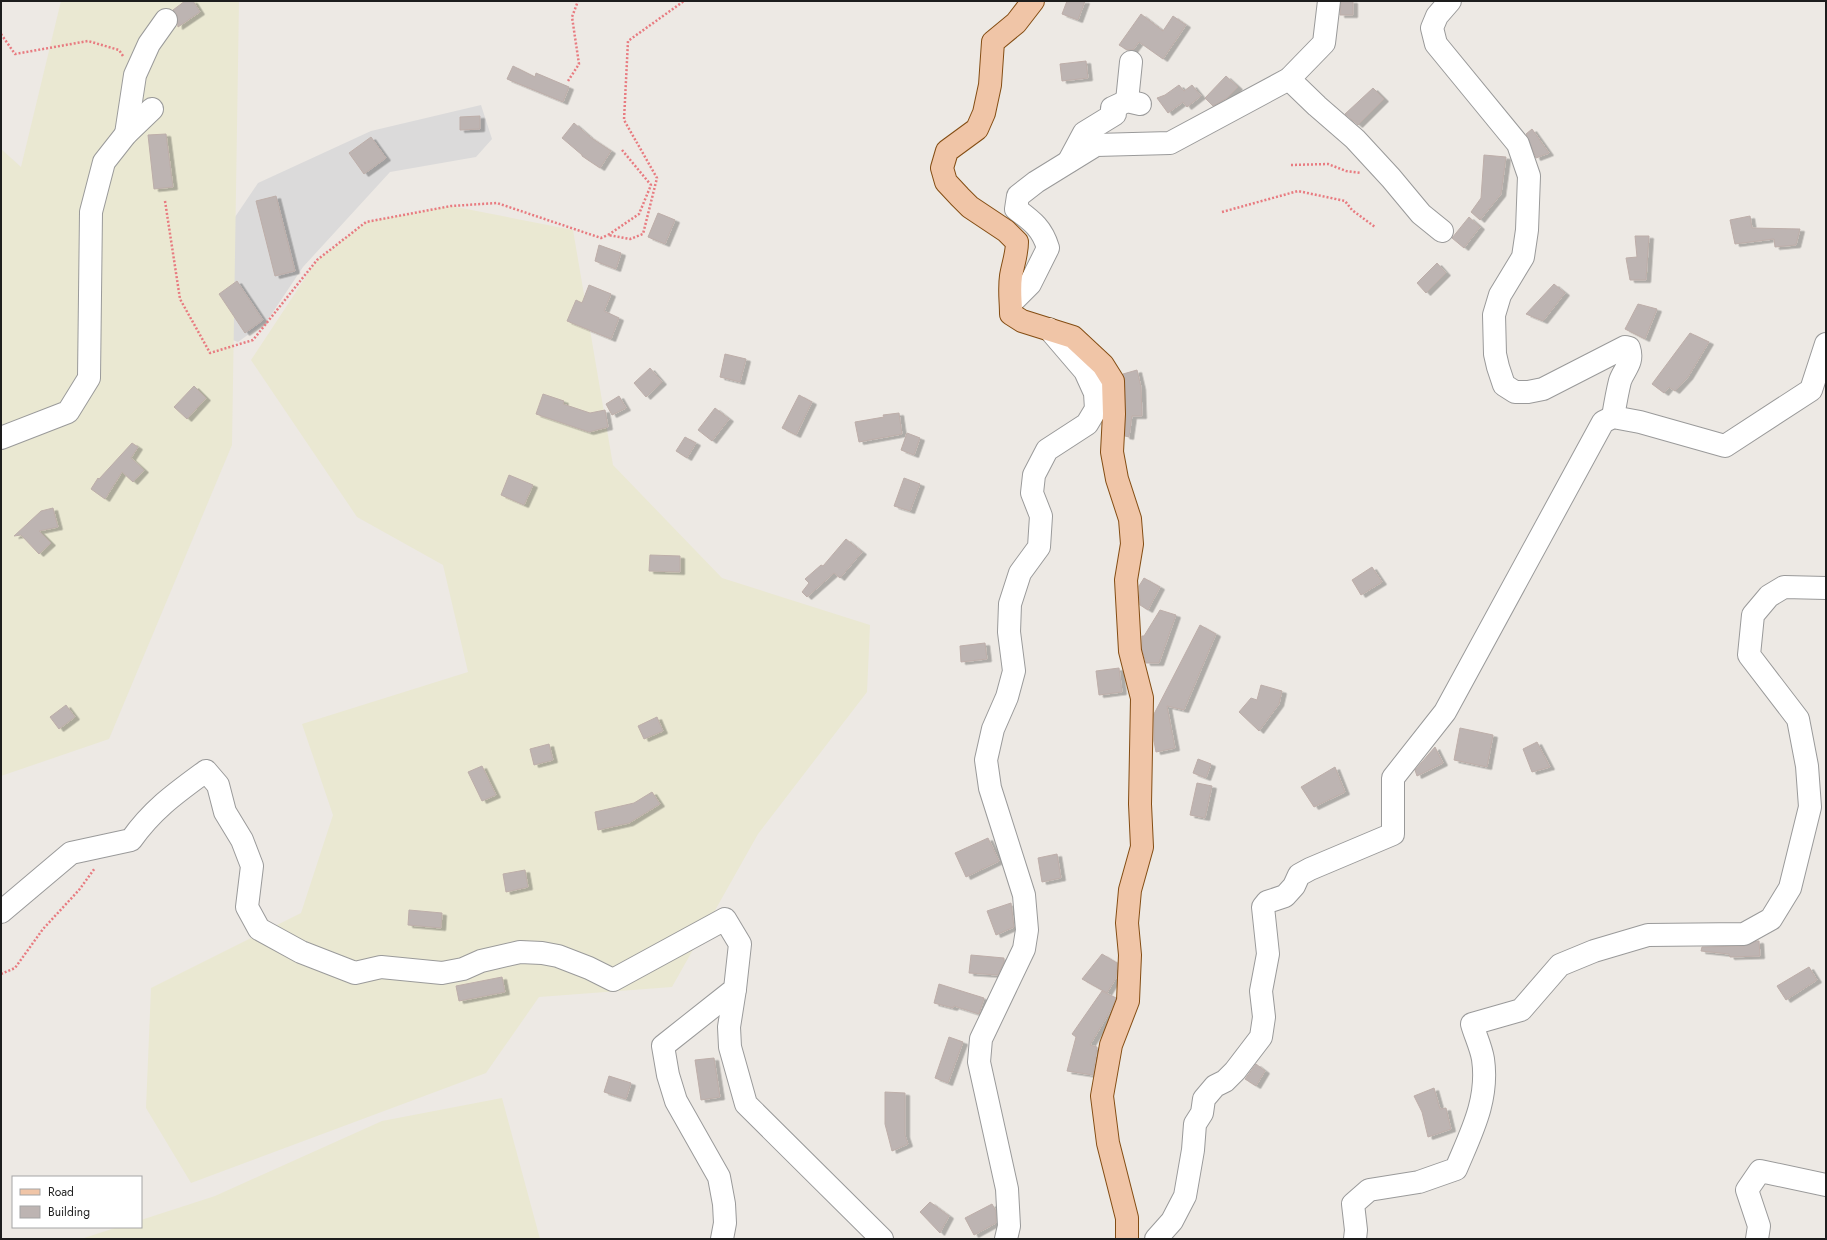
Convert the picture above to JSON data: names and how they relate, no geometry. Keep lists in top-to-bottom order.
{
  "legend": ["Road", "Building"]
}
